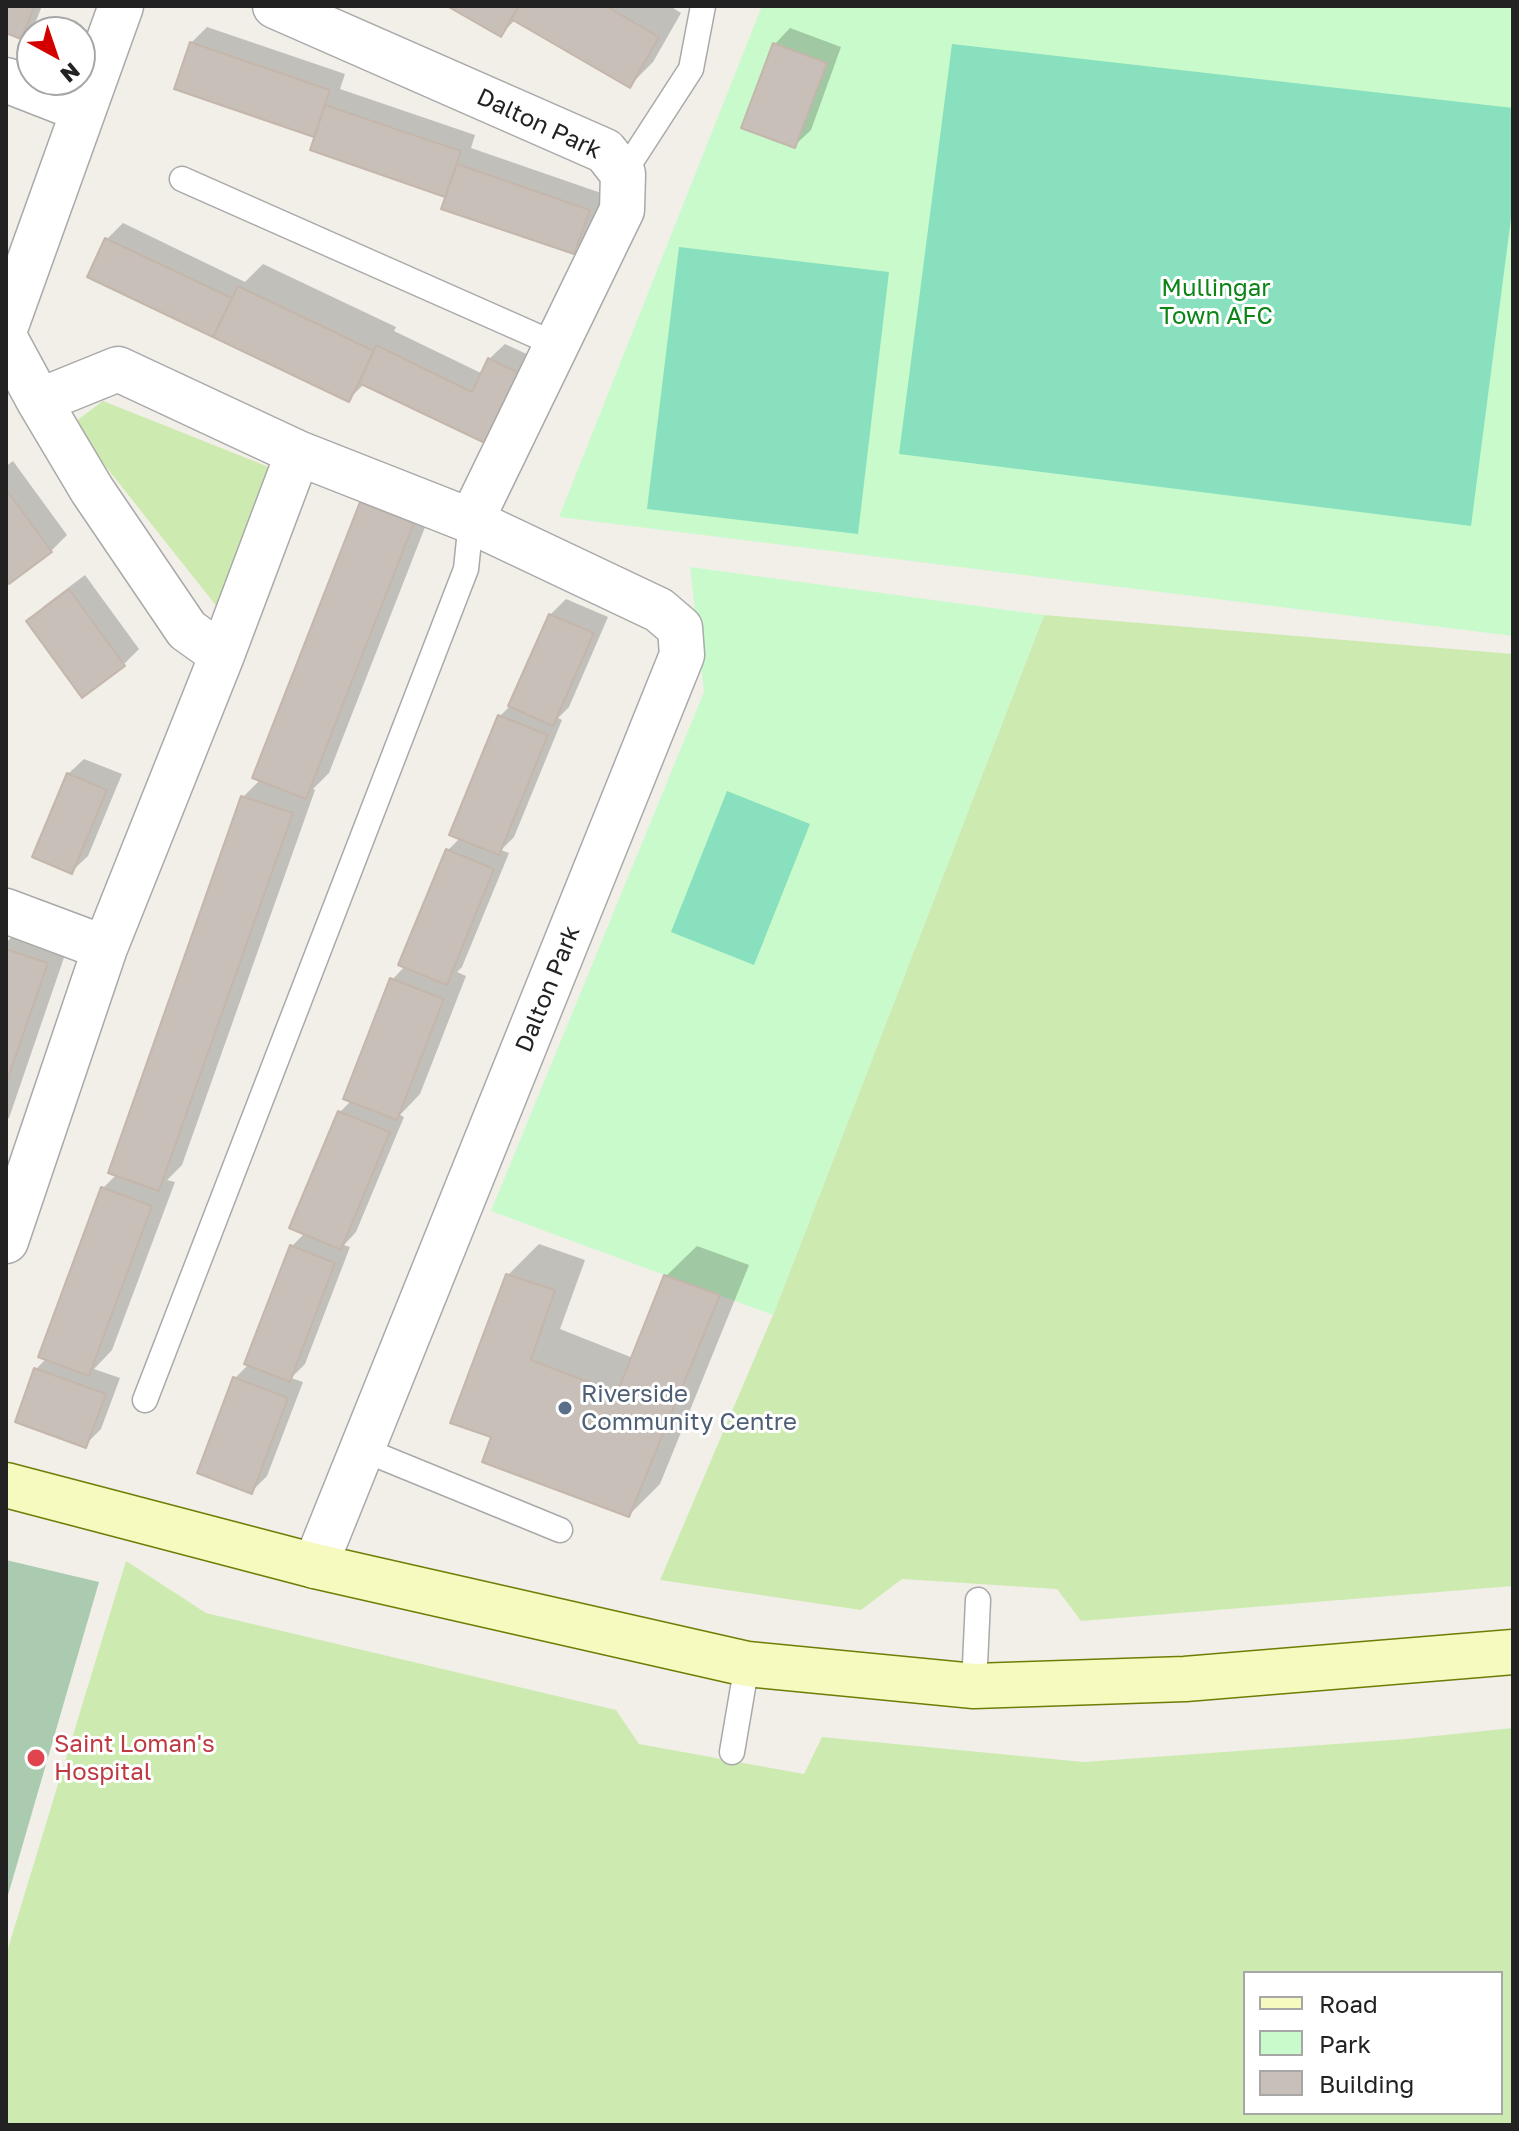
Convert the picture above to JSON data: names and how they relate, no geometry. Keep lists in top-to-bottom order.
{
  "streets": {
    "street": ["Dalton Park"]
  },
  "parks": ["Mullingar Town AFC"],
  "places": ["Riverside Community Centre", "Saint Loman's Hospital"],
  "legend": ["Road", "Park", "Building"],
  "north": "bottom right"
}
